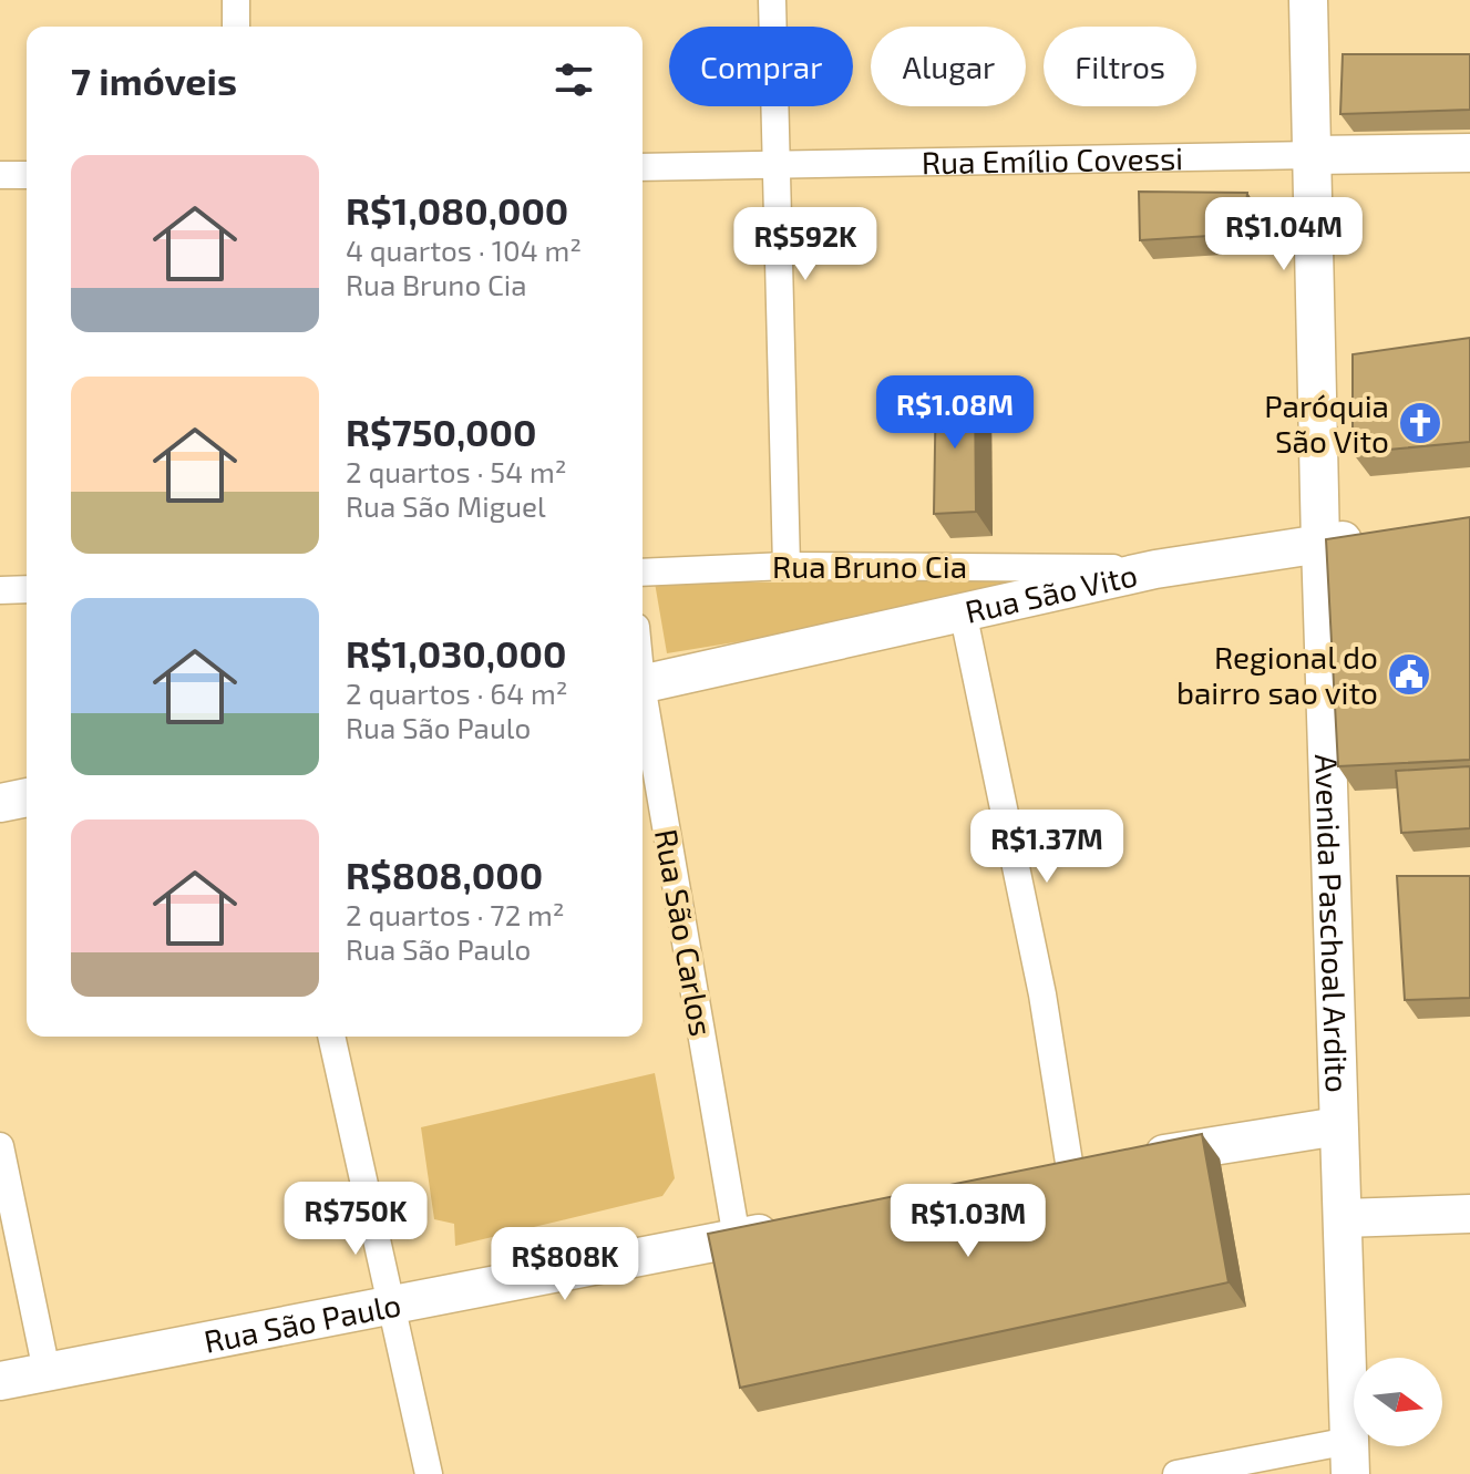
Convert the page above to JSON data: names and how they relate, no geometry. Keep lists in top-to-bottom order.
{
  "streets": {
    "street": [
      "Rua Emílio Covessi",
      "Rua Bruno Cia",
      "Rua São Vito",
      "Avenida Paschoal Ardito",
      "Rua São Carlos",
      "Rua São Paulo"
    ]
  },
  "crossings": [
    ["Rua Emílio Covessi", "Avenida Paschoal Ardito"],
    ["Rua Bruno Cia", "Rua São Vito"],
    ["Rua São Vito", "Avenida Paschoal Ardito"],
    ["Rua São Carlos", "Rua São Paulo"]
  ],
  "places": {
    "church": ["Paróquia São Vito"],
    "public building": ["Regional do bairro sao vito"]
  },
  "north": "right",
  "page": {
    "chip": ["Comprar", "Alugar", "Filtros"],
    "heading": "7 imóveis",
    "list": [
      {
        "name": "R$1,080,000",
        "note": "4 quartos · 104 m² · Rua Bruno Cia"
      },
      {
        "name": "R$750,000",
        "note": "2 quartos · 54 m² · Rua São Miguel"
      },
      {
        "name": "R$1,030,000",
        "note": "2 quartos · 64 m² · Rua São Paulo"
      },
      {
        "name": "R$808,000",
        "note": "2 quartos · 72 m² · Rua São Paulo"
      }
    ],
    "price": [
      "R$1.04M",
      "R$592K",
      "R$1.08M",
      "R$1.37M",
      "R$750K",
      "R$1.03M",
      "R$808K"
    ]
  }
}
